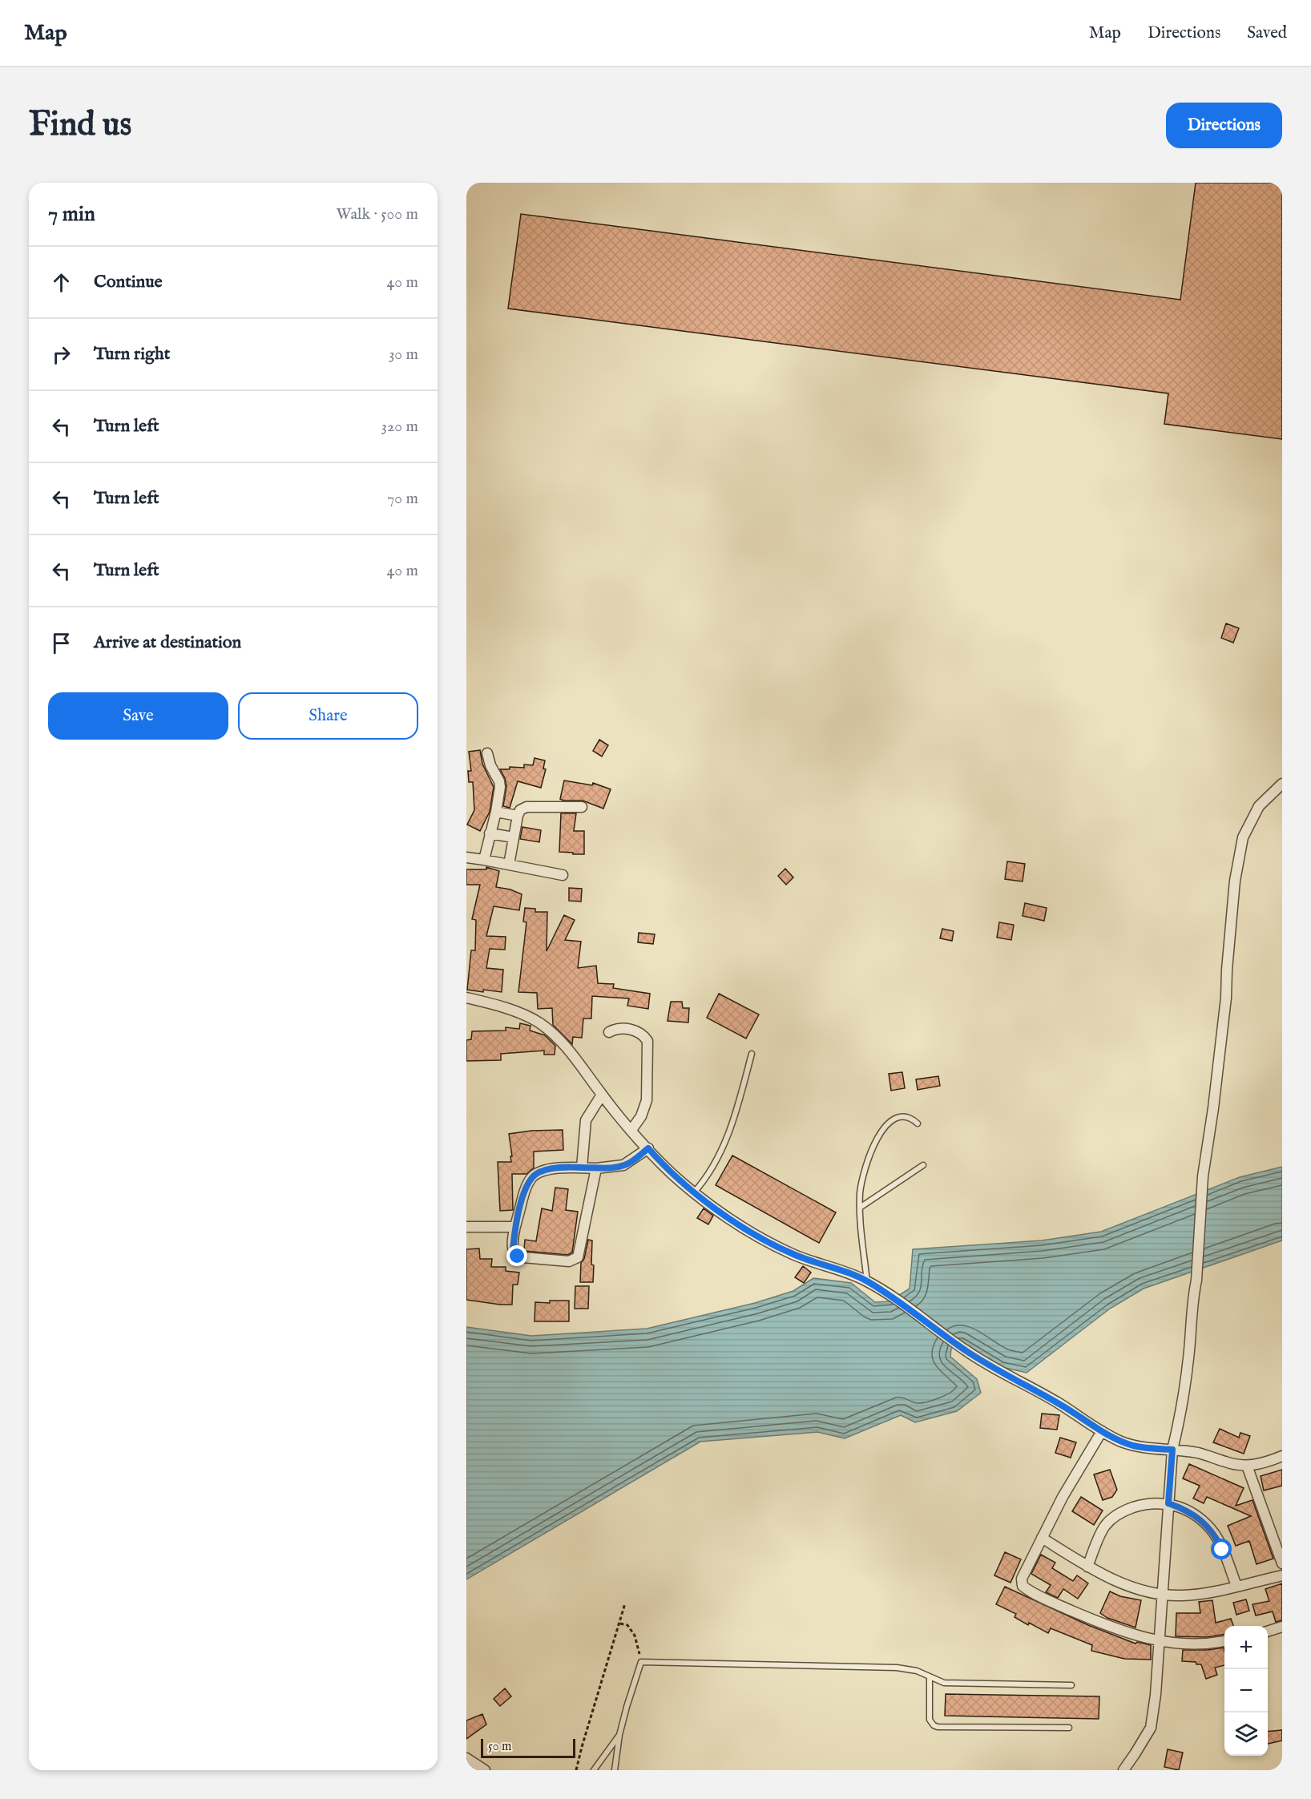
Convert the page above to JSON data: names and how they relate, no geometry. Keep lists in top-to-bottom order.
{
  "scale_bar": "50 m",
  "page": {
    "header": "Map",
    "nav": ["Map", "Directions", "Saved"],
    "buttons": [
      "Directions",
      ["Save", "Share"]
    ],
    "title": "Find us",
    "heading": ["7 min", "Walk · 500 m"],
    "list": [
      ["Continue", "40 m"],
      ["Turn right", "30 m"],
      ["Turn left", "320 m"],
      ["Turn left", "70 m"],
      ["Turn left", "40 m"],
      "Arrive at destination"
    ],
    "map_buttons": ["+", "−"],
    "scale": "50 m"
  }
}
